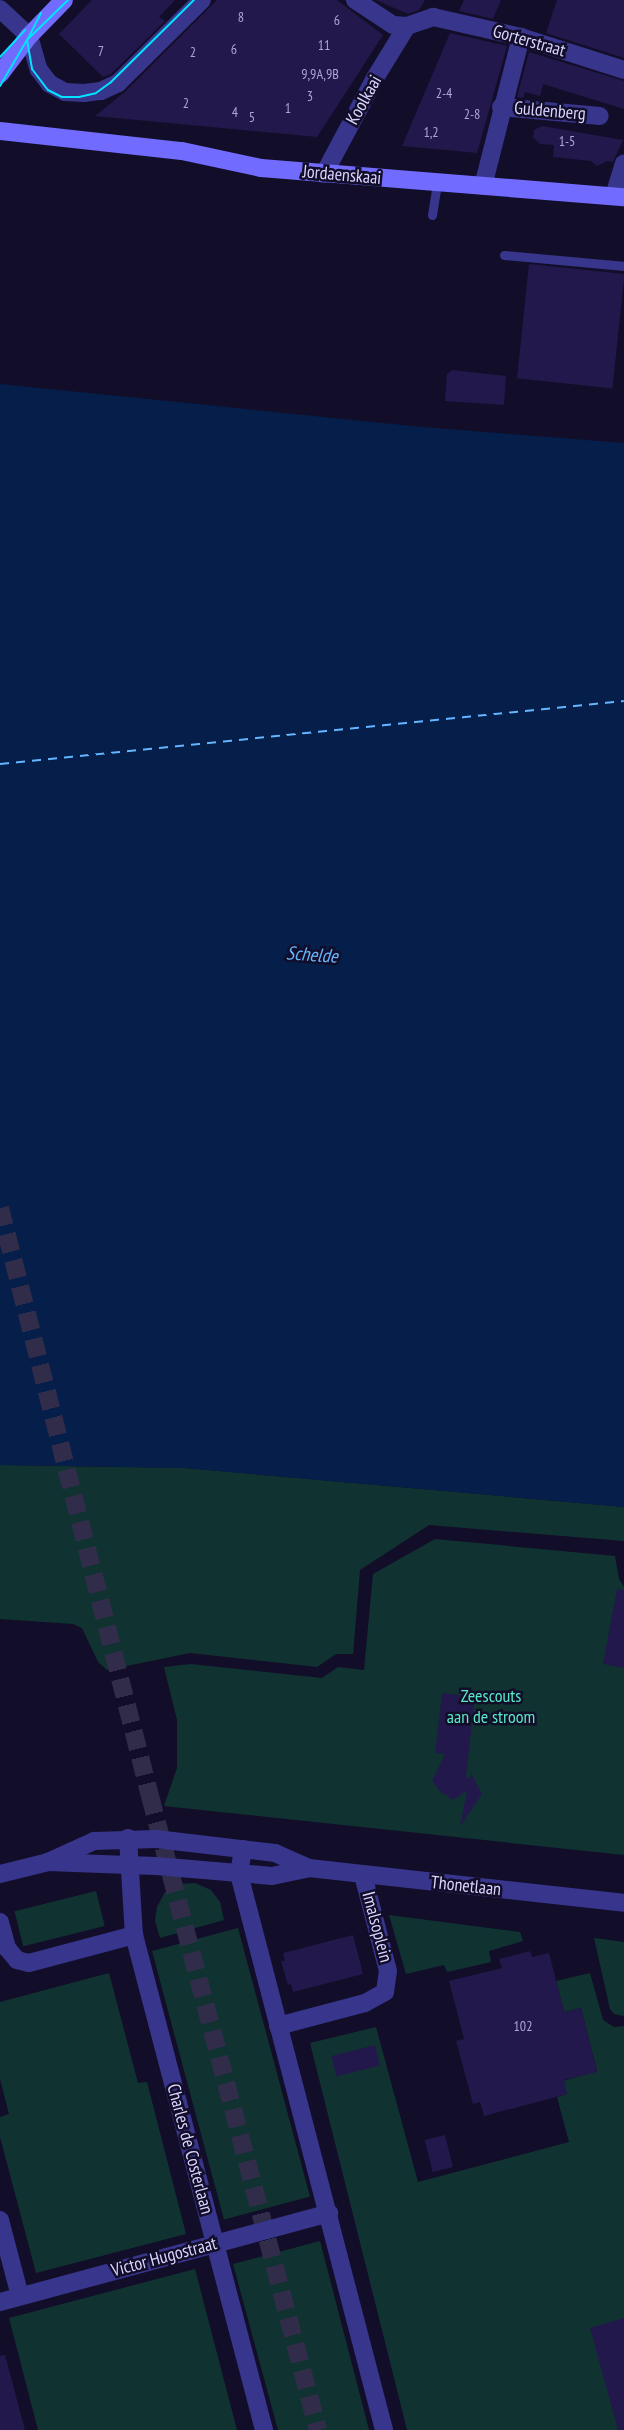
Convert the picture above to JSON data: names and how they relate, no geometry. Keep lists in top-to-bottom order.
{
  "streets": {
    "street": [
      "Gorterstraat",
      "Koolkaai",
      "Guldenberg",
      "Jordaenskaai",
      "Thonetlaan",
      "Imalsoplein",
      "Charles de Costerlaan",
      "Victor Hugostraat"
    ]
  },
  "crossings": [
    ["Gorterstraat", "Guldenberg"],
    ["Koolkaai", "Jordaenskaai"],
    ["Guldenberg", "Jordaenskaai"],
    ["Thonetlaan", "Imalsoplein"],
    ["Thonetlaan", "Charles de Costerlaan"],
    ["Charles de Costerlaan", "Victor Hugostraat"]
  ],
  "water": ["Schelde"],
  "parks": ["Zeescouts aan de stroom"],
  "house_numbers": [
    "8",
    "6",
    "11",
    "6",
    "7",
    "2",
    "9,9A,9B",
    "2-4",
    "3",
    "2",
    "1",
    "4",
    "2-8",
    "5",
    "1,2",
    "1-5",
    "102"
  ]
}
